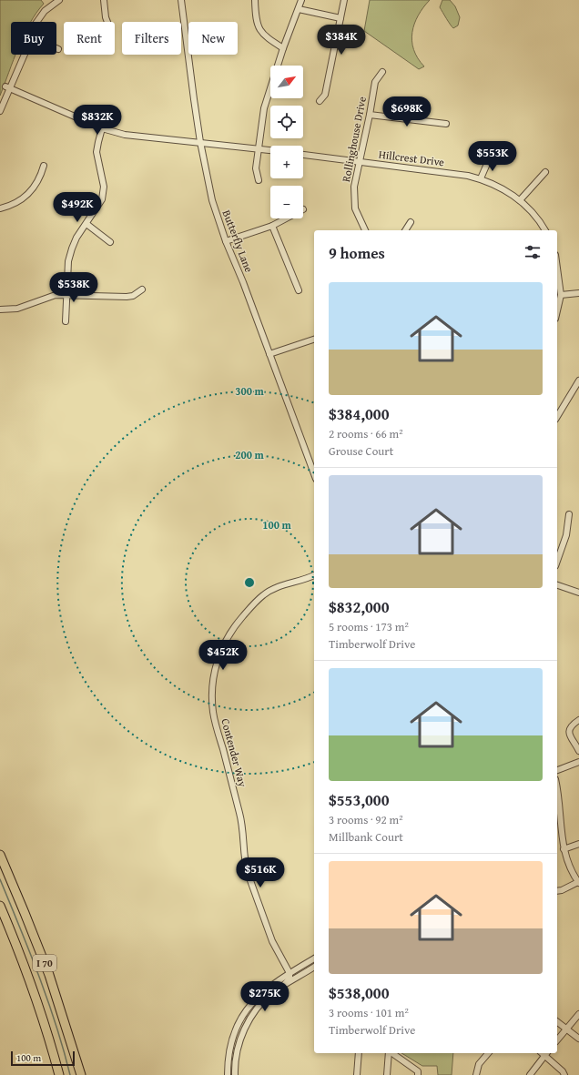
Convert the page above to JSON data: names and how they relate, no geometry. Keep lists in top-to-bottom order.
{
  "streets": {
    "highway": ["I 70"],
    "street": [
      "Rollinghouse Drive",
      "Hillcrest Drive",
      "Butterfly Lane",
      "Contender Way"
    ]
  },
  "crossings": [
    ["Rollinghouse Drive", "Hillcrest Drive"]
  ],
  "scale_bar": "100 m",
  "north": "top right",
  "page": {
    "chip": [
      "Buy",
      "Rent",
      "Filters",
      "New"
    ],
    "price": [
      "$384K",
      "$698K",
      "$832K",
      "$553K",
      "$492K",
      "$538K",
      "$452K",
      "$516K",
      "$275K"
    ],
    "map_buttons": ["+", "−"],
    "heading": "9 homes",
    "list": [
      {
        "name": "$384,000",
        "note": "2 rooms · 66 m² · Grouse Court"
      },
      {
        "name": "$832,000",
        "note": "5 rooms · 173 m² · Timberwolf Drive"
      },
      {
        "name": "$553,000",
        "note": "3 rooms · 92 m² · Millbank Court"
      },
      {
        "name": "$538,000",
        "note": "3 rooms · 101 m² · Timberwolf Drive"
      }
    ],
    "scale": "100 m"
  },
  "rings": ["300 m", "200 m", "100 m"]
}
